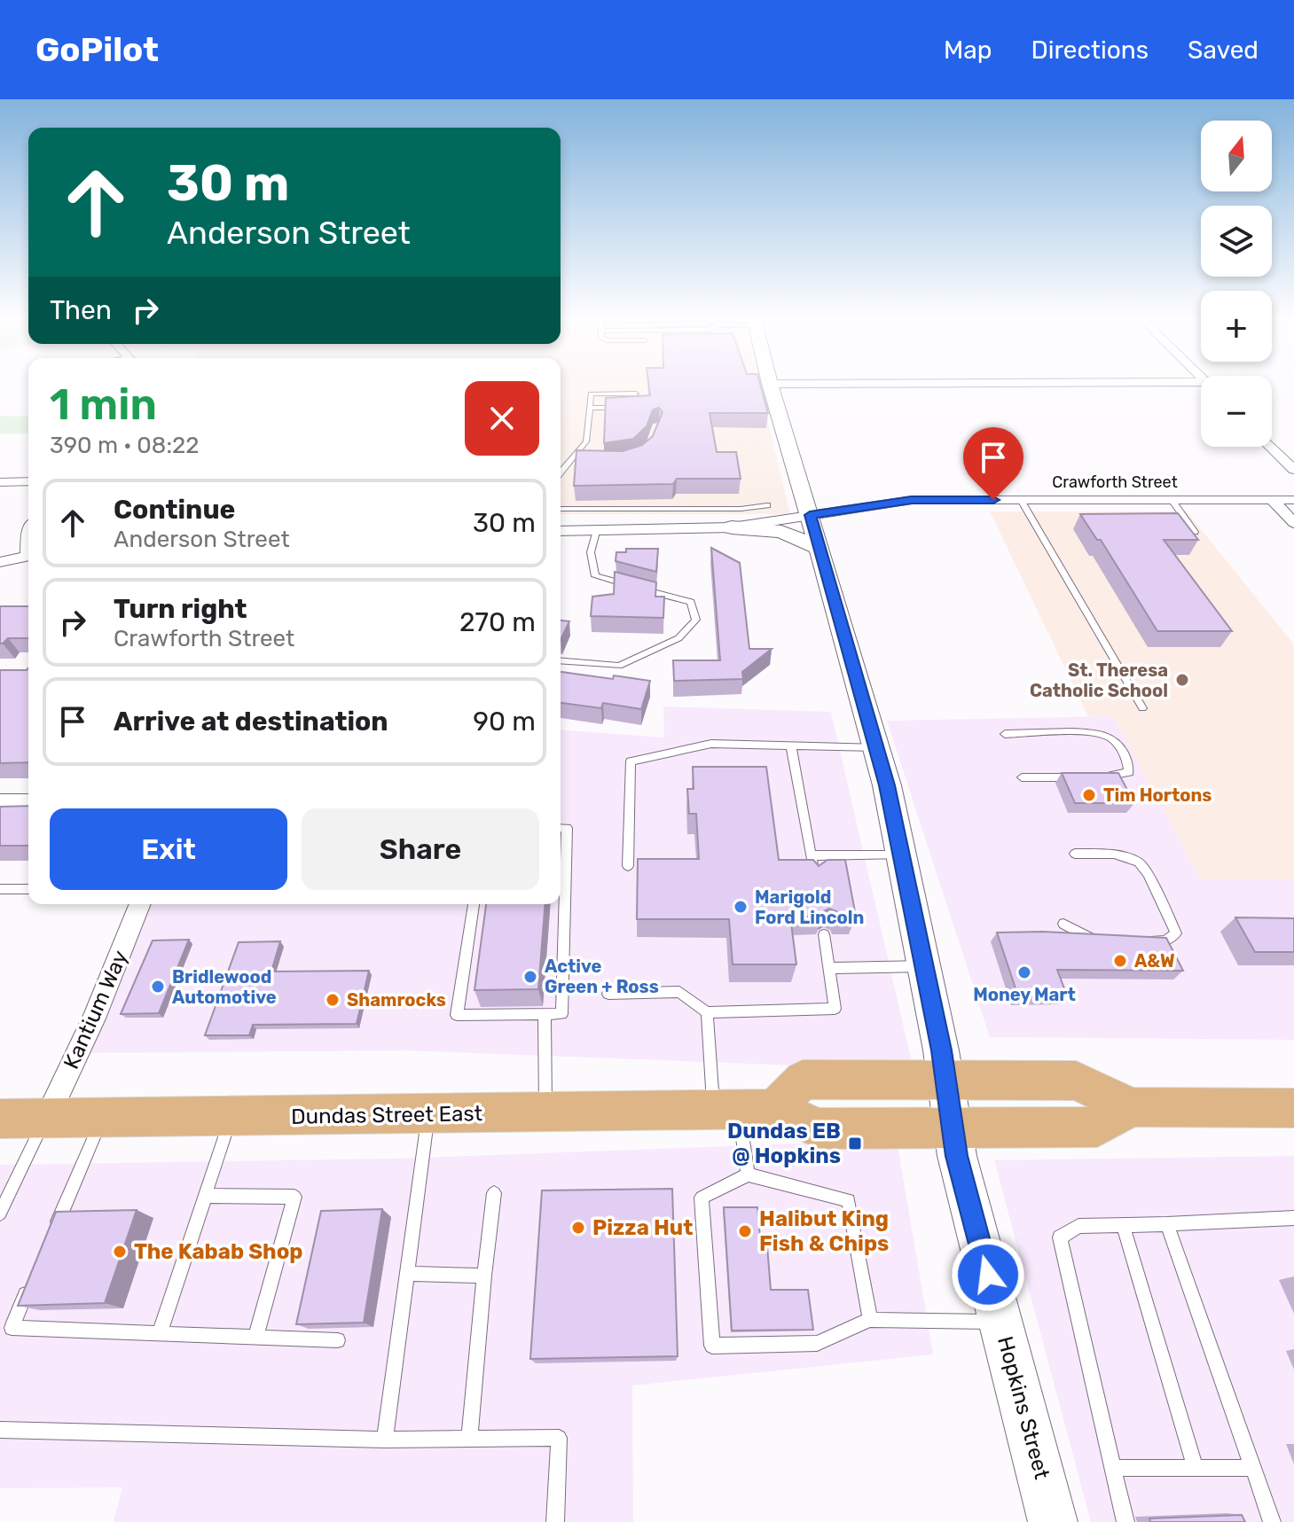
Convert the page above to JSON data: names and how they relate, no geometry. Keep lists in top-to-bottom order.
{
  "streets": {
    "main road": ["Dundas Street East", "Hopkins Street"],
    "street": ["Crawforth Street", "Kantium Way"]
  },
  "crossings": [
    ["Crawforth Street", "Hopkins Street"],
    ["Kantium Way", "Dundas Street East"],
    ["Dundas Street East", "Hopkins Street"]
  ],
  "places": {
    "other": [
      "St. Theresa Catholic School",
      "Tim Hortons",
      "Marigold Ford Lincoln",
      "A&W",
      "Money Mart",
      "Active Green + Ross",
      "Bridlewood Automotive",
      "Shamrocks",
      "Pizza Hut",
      "Halibut King Fish & Chips",
      "The Kabab Shop"
    ],
    "transit": ["Dundas EB @ Hopkins"]
  },
  "north": "top",
  "page": {
    "header": "GoPilot",
    "nav": ["Map", "Directions", "Saved"],
    "map_buttons": ["+", "−"],
    "turn": ["30 m", "Anderson Street"],
    "then": "Then",
    "heading": ["1 min", "390 m · 08:22"],
    "list": [
      {
        "name": "Continue",
        "note": "Anderson Street",
        "value": "30 m"
      },
      {
        "name": "Turn right",
        "note": "Crawforth Street",
        "value": "270 m"
      },
      {
        "name": "Arrive at destination",
        "value": "90 m"
      }
    ],
    "buttons": ["Exit", "Share"]
  }
}
